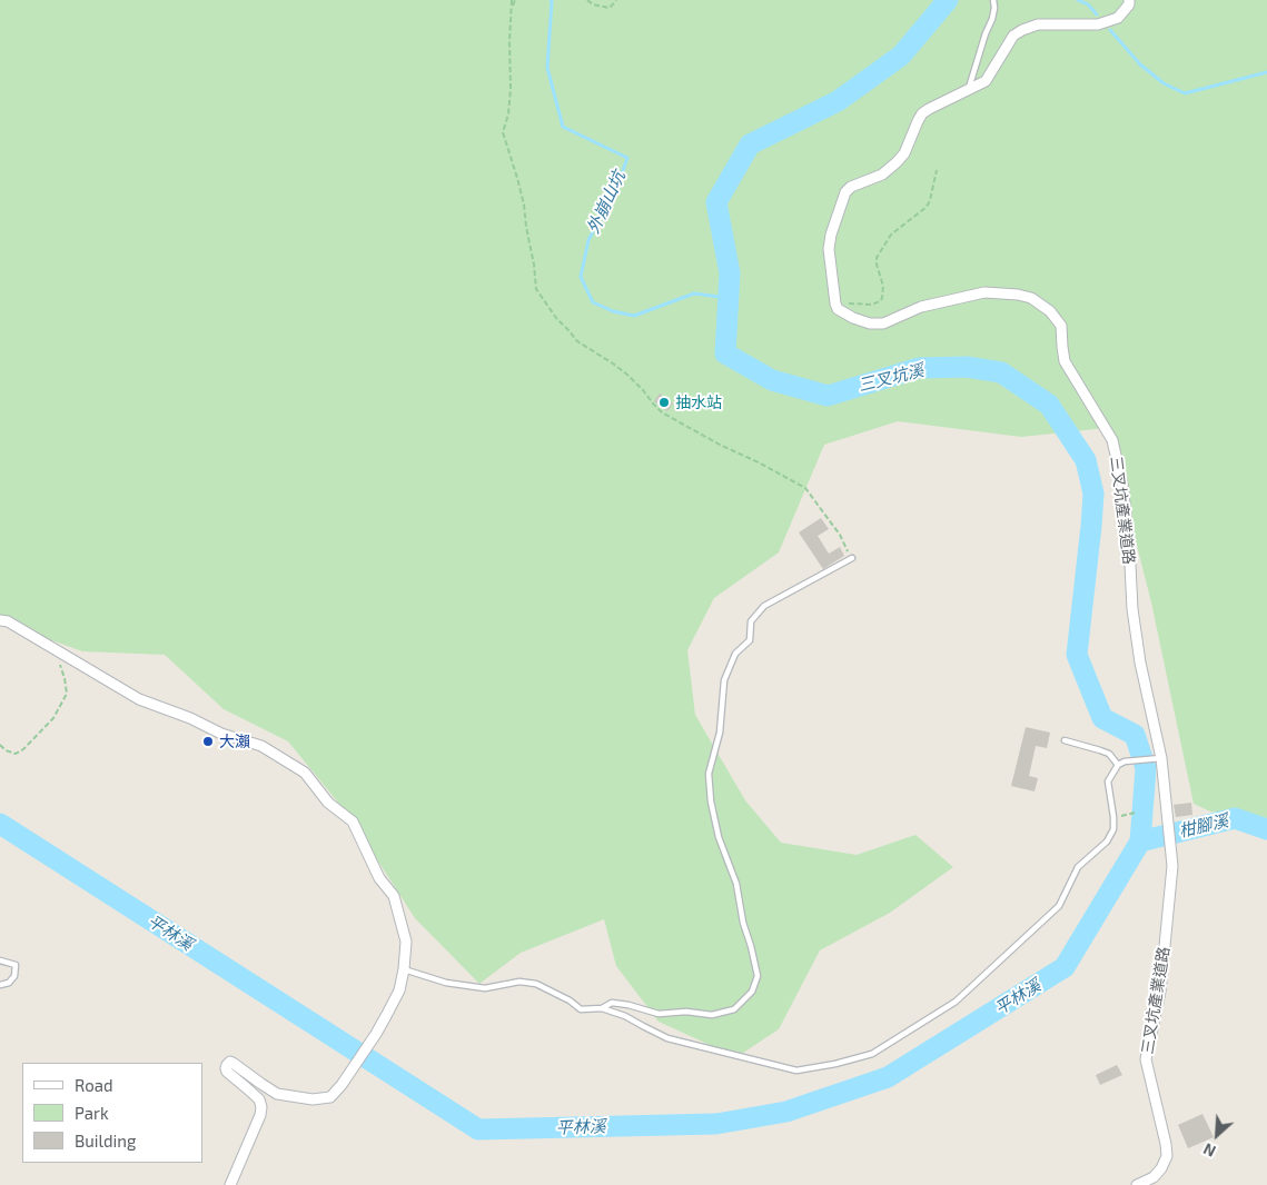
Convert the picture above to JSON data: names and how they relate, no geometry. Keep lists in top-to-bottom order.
{
  "streets": {
    "street": ["三叉坑產業道路"]
  },
  "water": [
    "外崩山坑",
    "三叉坑溪",
    "柑腳溪",
    "平林溪"
  ],
  "places": ["抽水站", "大瀨"],
  "legend": ["Road", "Park", "Building"],
  "north": "bottom left"
}
